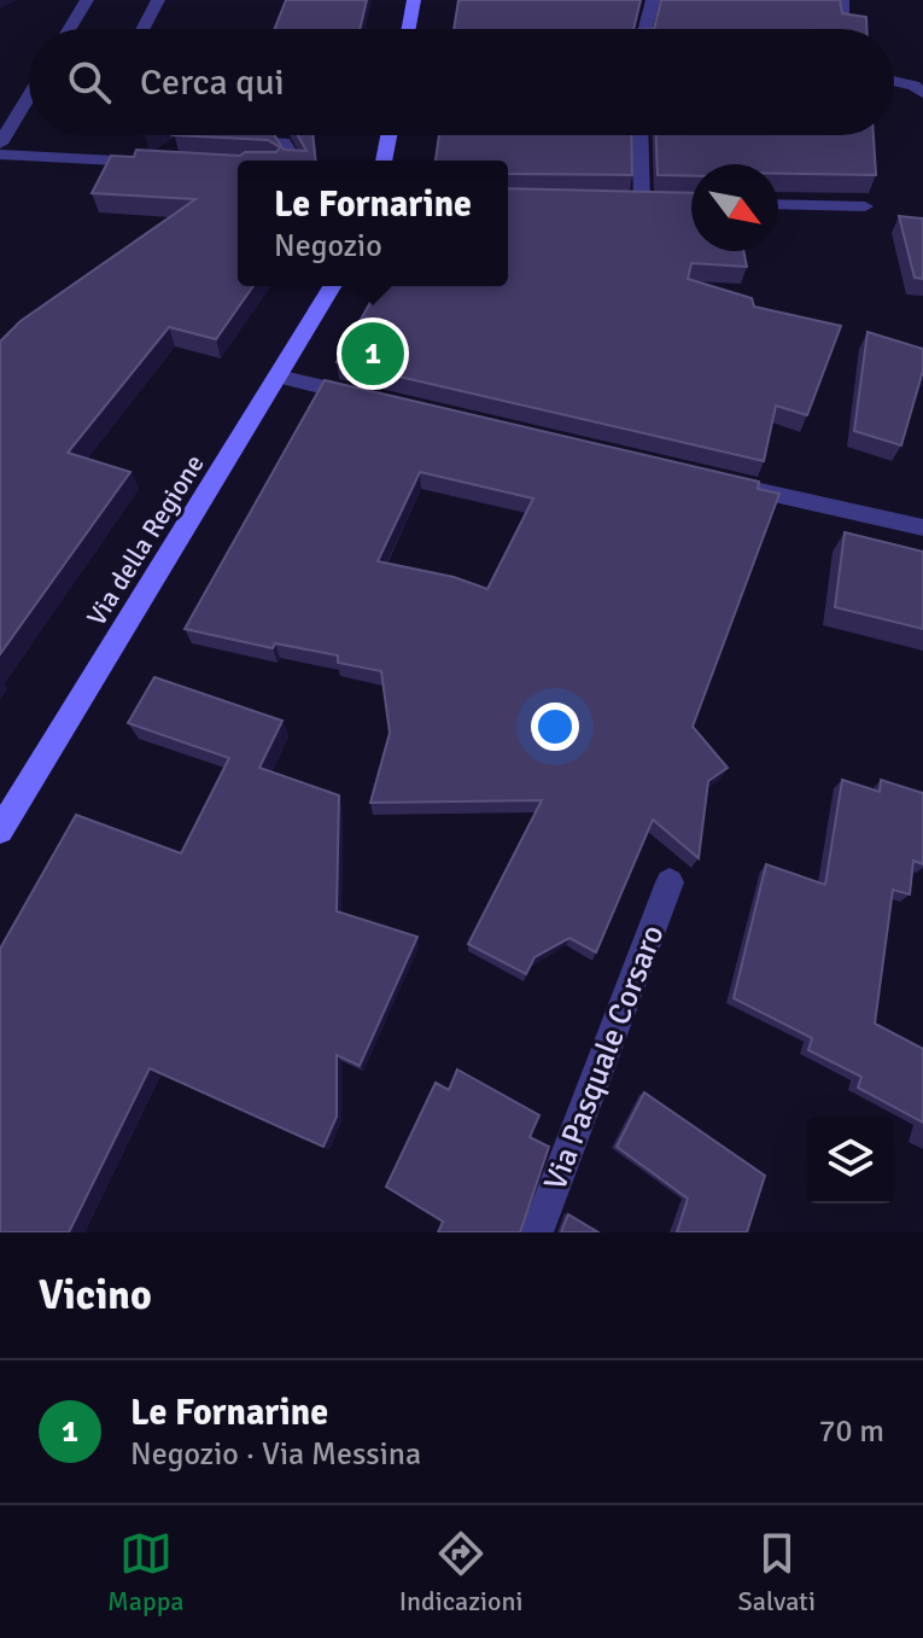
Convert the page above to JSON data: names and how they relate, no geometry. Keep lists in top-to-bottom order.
{
  "streets": {
    "main road": ["Via della Regione"],
    "street": ["Via Pasquale Corsaro"]
  },
  "north": "bottom right",
  "page": {
    "search": "Cerca qui",
    "popup": ["Le Fornarine", "Negozio"],
    "pins": "1",
    "heading": "Vicino",
    "list": [
      {
        "mark": "1",
        "name": "Le Fornarine",
        "note": "Negozio · Via Messina",
        "value": "70 m"
      }
    ],
    "nav": ["Mappa", "Indicazioni", "Salvati"]
  }
}
